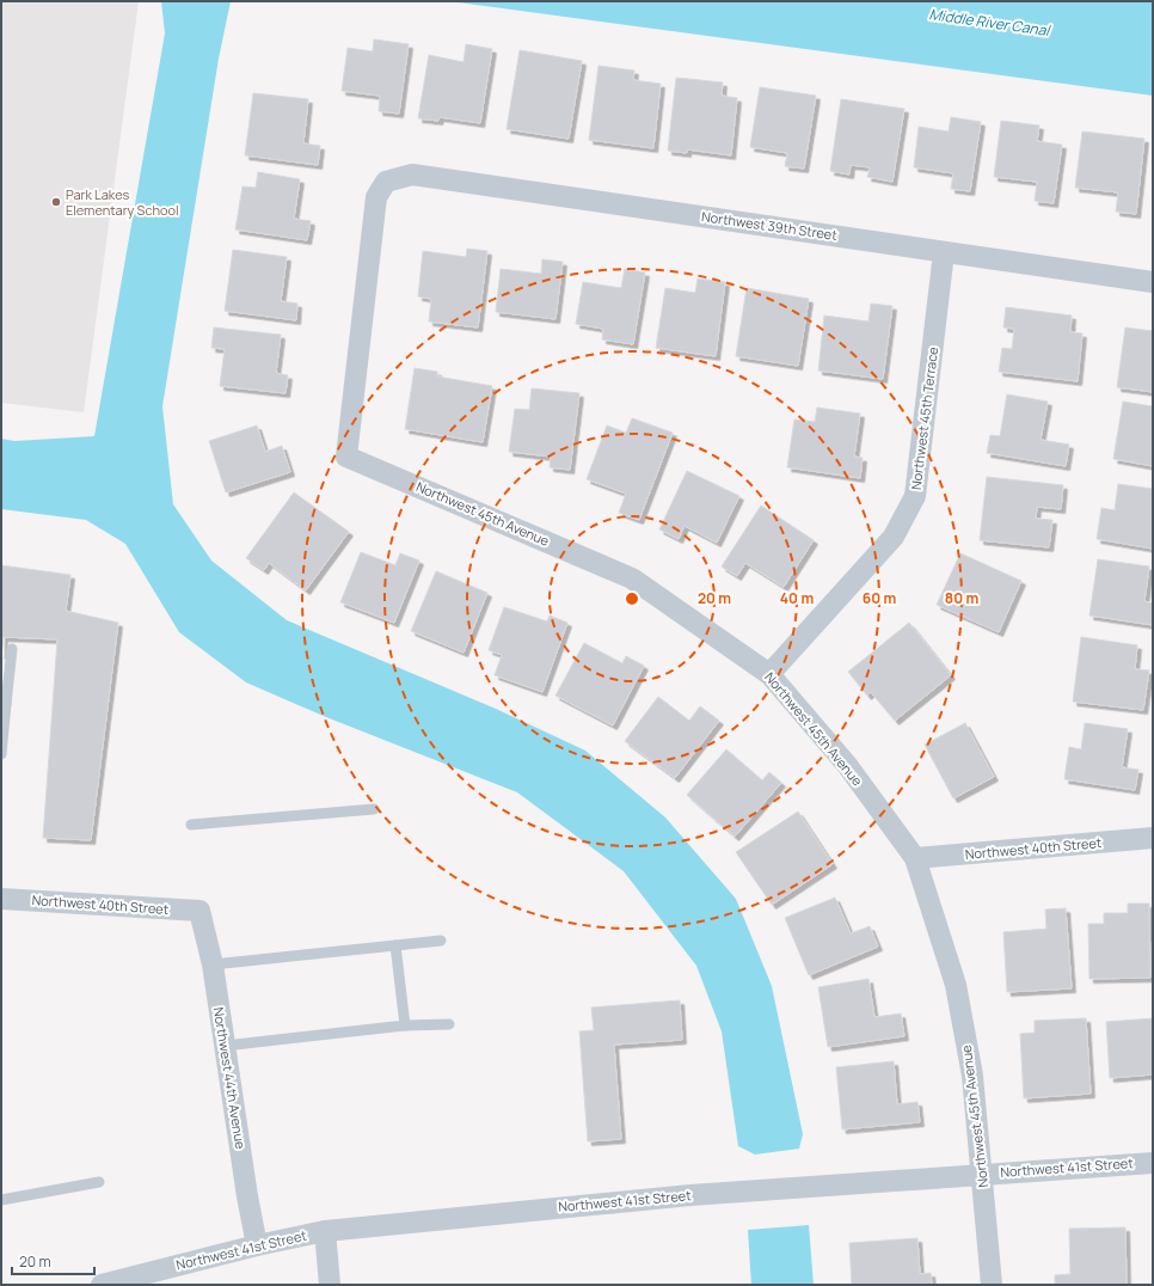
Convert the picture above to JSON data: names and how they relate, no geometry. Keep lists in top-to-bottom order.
{
  "streets": {
    "street": [
      "Northwest 39th Street",
      "Northwest 45th Terrace",
      "Northwest 45th Avenue",
      "Northwest 40th Street",
      "Northwest 44th Avenue",
      "Northwest 41st Street"
    ]
  },
  "crossings": [
    ["Northwest 39th Street", "Northwest 45th Terrace"],
    ["Northwest 39th Street", "Northwest 45th Avenue"],
    ["Northwest 45th Terrace", "Northwest 45th Avenue"],
    ["Northwest 45th Avenue", "Northwest 40th Street"],
    ["Northwest 45th Avenue", "Northwest 41st Street"],
    ["Northwest 40th Street", "Northwest 44th Avenue"],
    ["Northwest 44th Avenue", "Northwest 41st Street"]
  ],
  "water": ["Middle River Canal"],
  "places": ["Park Lakes Elementary School"],
  "scale_bar": "20 m",
  "rings": [
    "20 m",
    "40 m",
    "60 m",
    "80 m"
  ]
}
